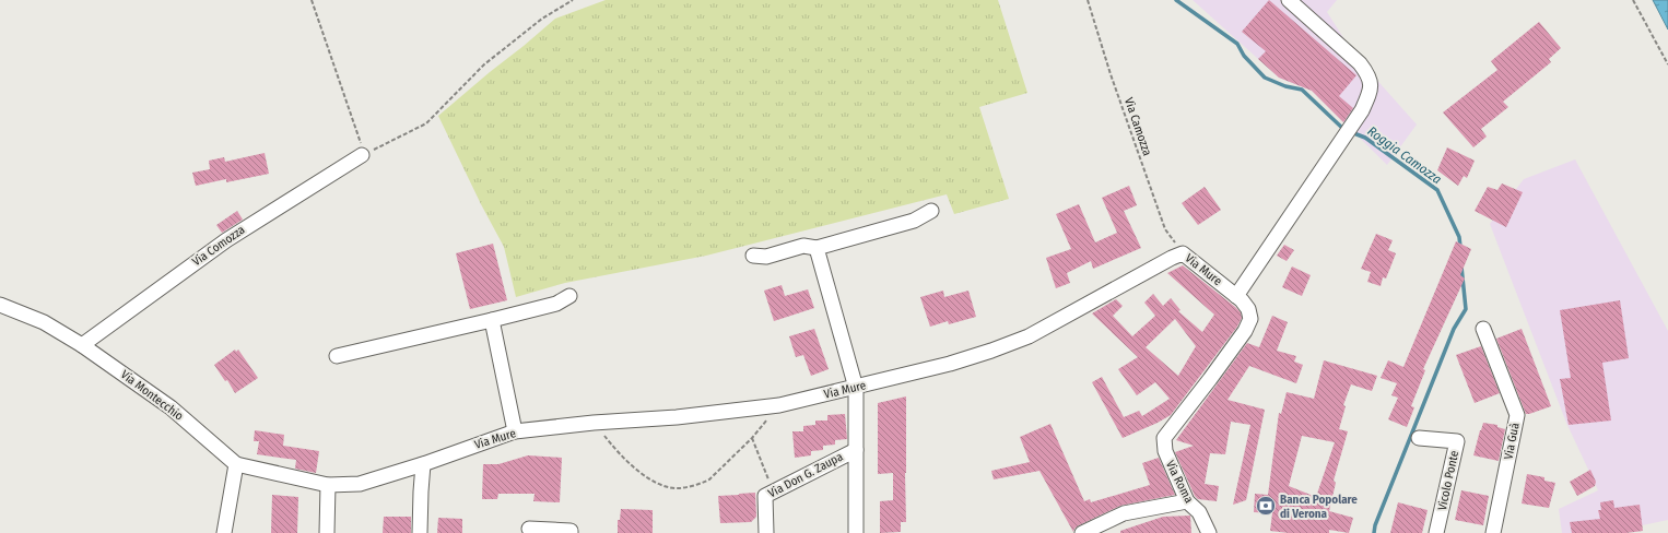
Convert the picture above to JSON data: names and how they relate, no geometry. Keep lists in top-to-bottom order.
{
  "streets": {
    "street": [
      "Via Comozza",
      "Via Mure",
      "Via Montecchio",
      "Via Guà",
      "Via Don G. Zaupa",
      "Vicolo Ponte",
      "Via Roma"
    ],
    "path": ["Via Camozza"]
  },
  "crossings": [
    ["Via Camozza", "Via Mure"],
    ["Via Comozza", "Via Montecchio"],
    ["Via Mure", "Via Montecchio"],
    ["Via Mure", "Via Don G. Zaupa"],
    ["Via Mure", "Via Roma"]
  ],
  "water": ["Roggia Camozza"],
  "places": {
    "bank": ["Banca Popolare di Verona"]
  }
}
